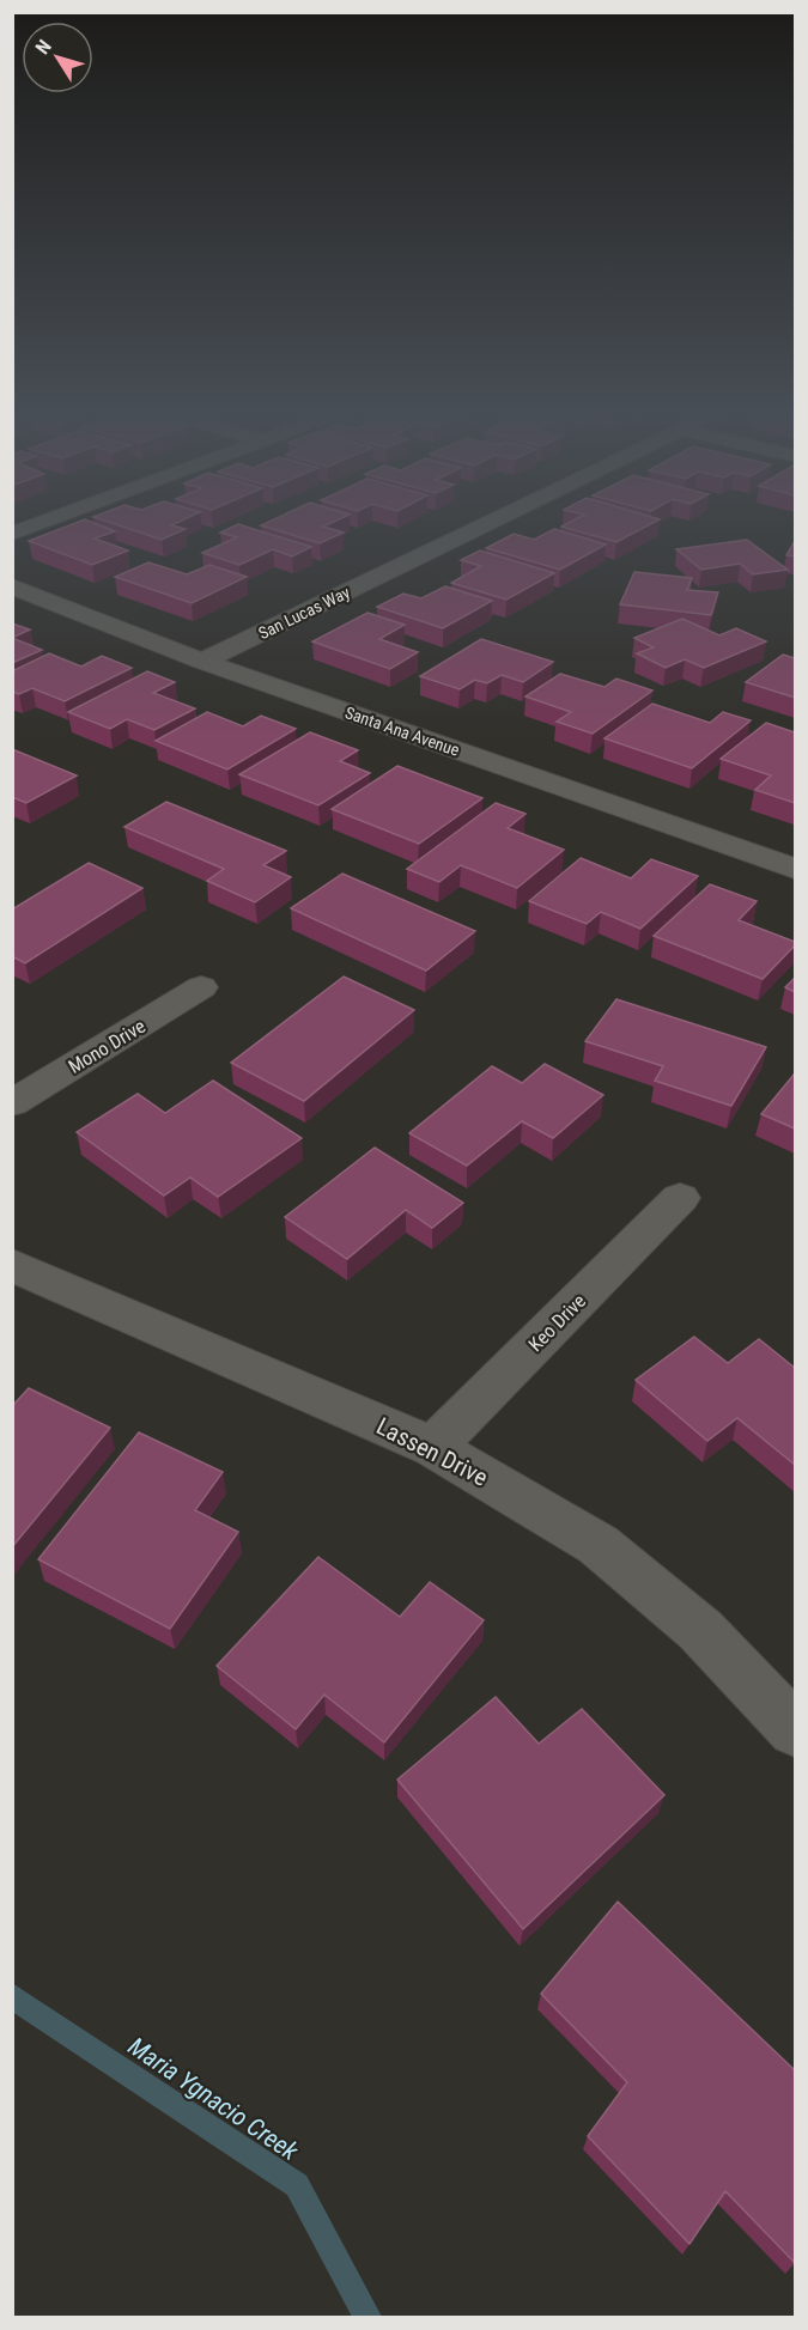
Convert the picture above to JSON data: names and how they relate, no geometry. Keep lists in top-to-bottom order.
{
  "streets": {
    "street": [
      "San Lucas Way",
      "Santa Ana Avenue",
      "Mono Drive",
      "Keo Drive",
      "Lassen Drive"
    ]
  },
  "crossings": [
    ["San Lucas Way", "Santa Ana Avenue"],
    ["Keo Drive", "Lassen Drive"]
  ],
  "water": ["Maria Ygnacio Creek"],
  "north": "top left"
}
